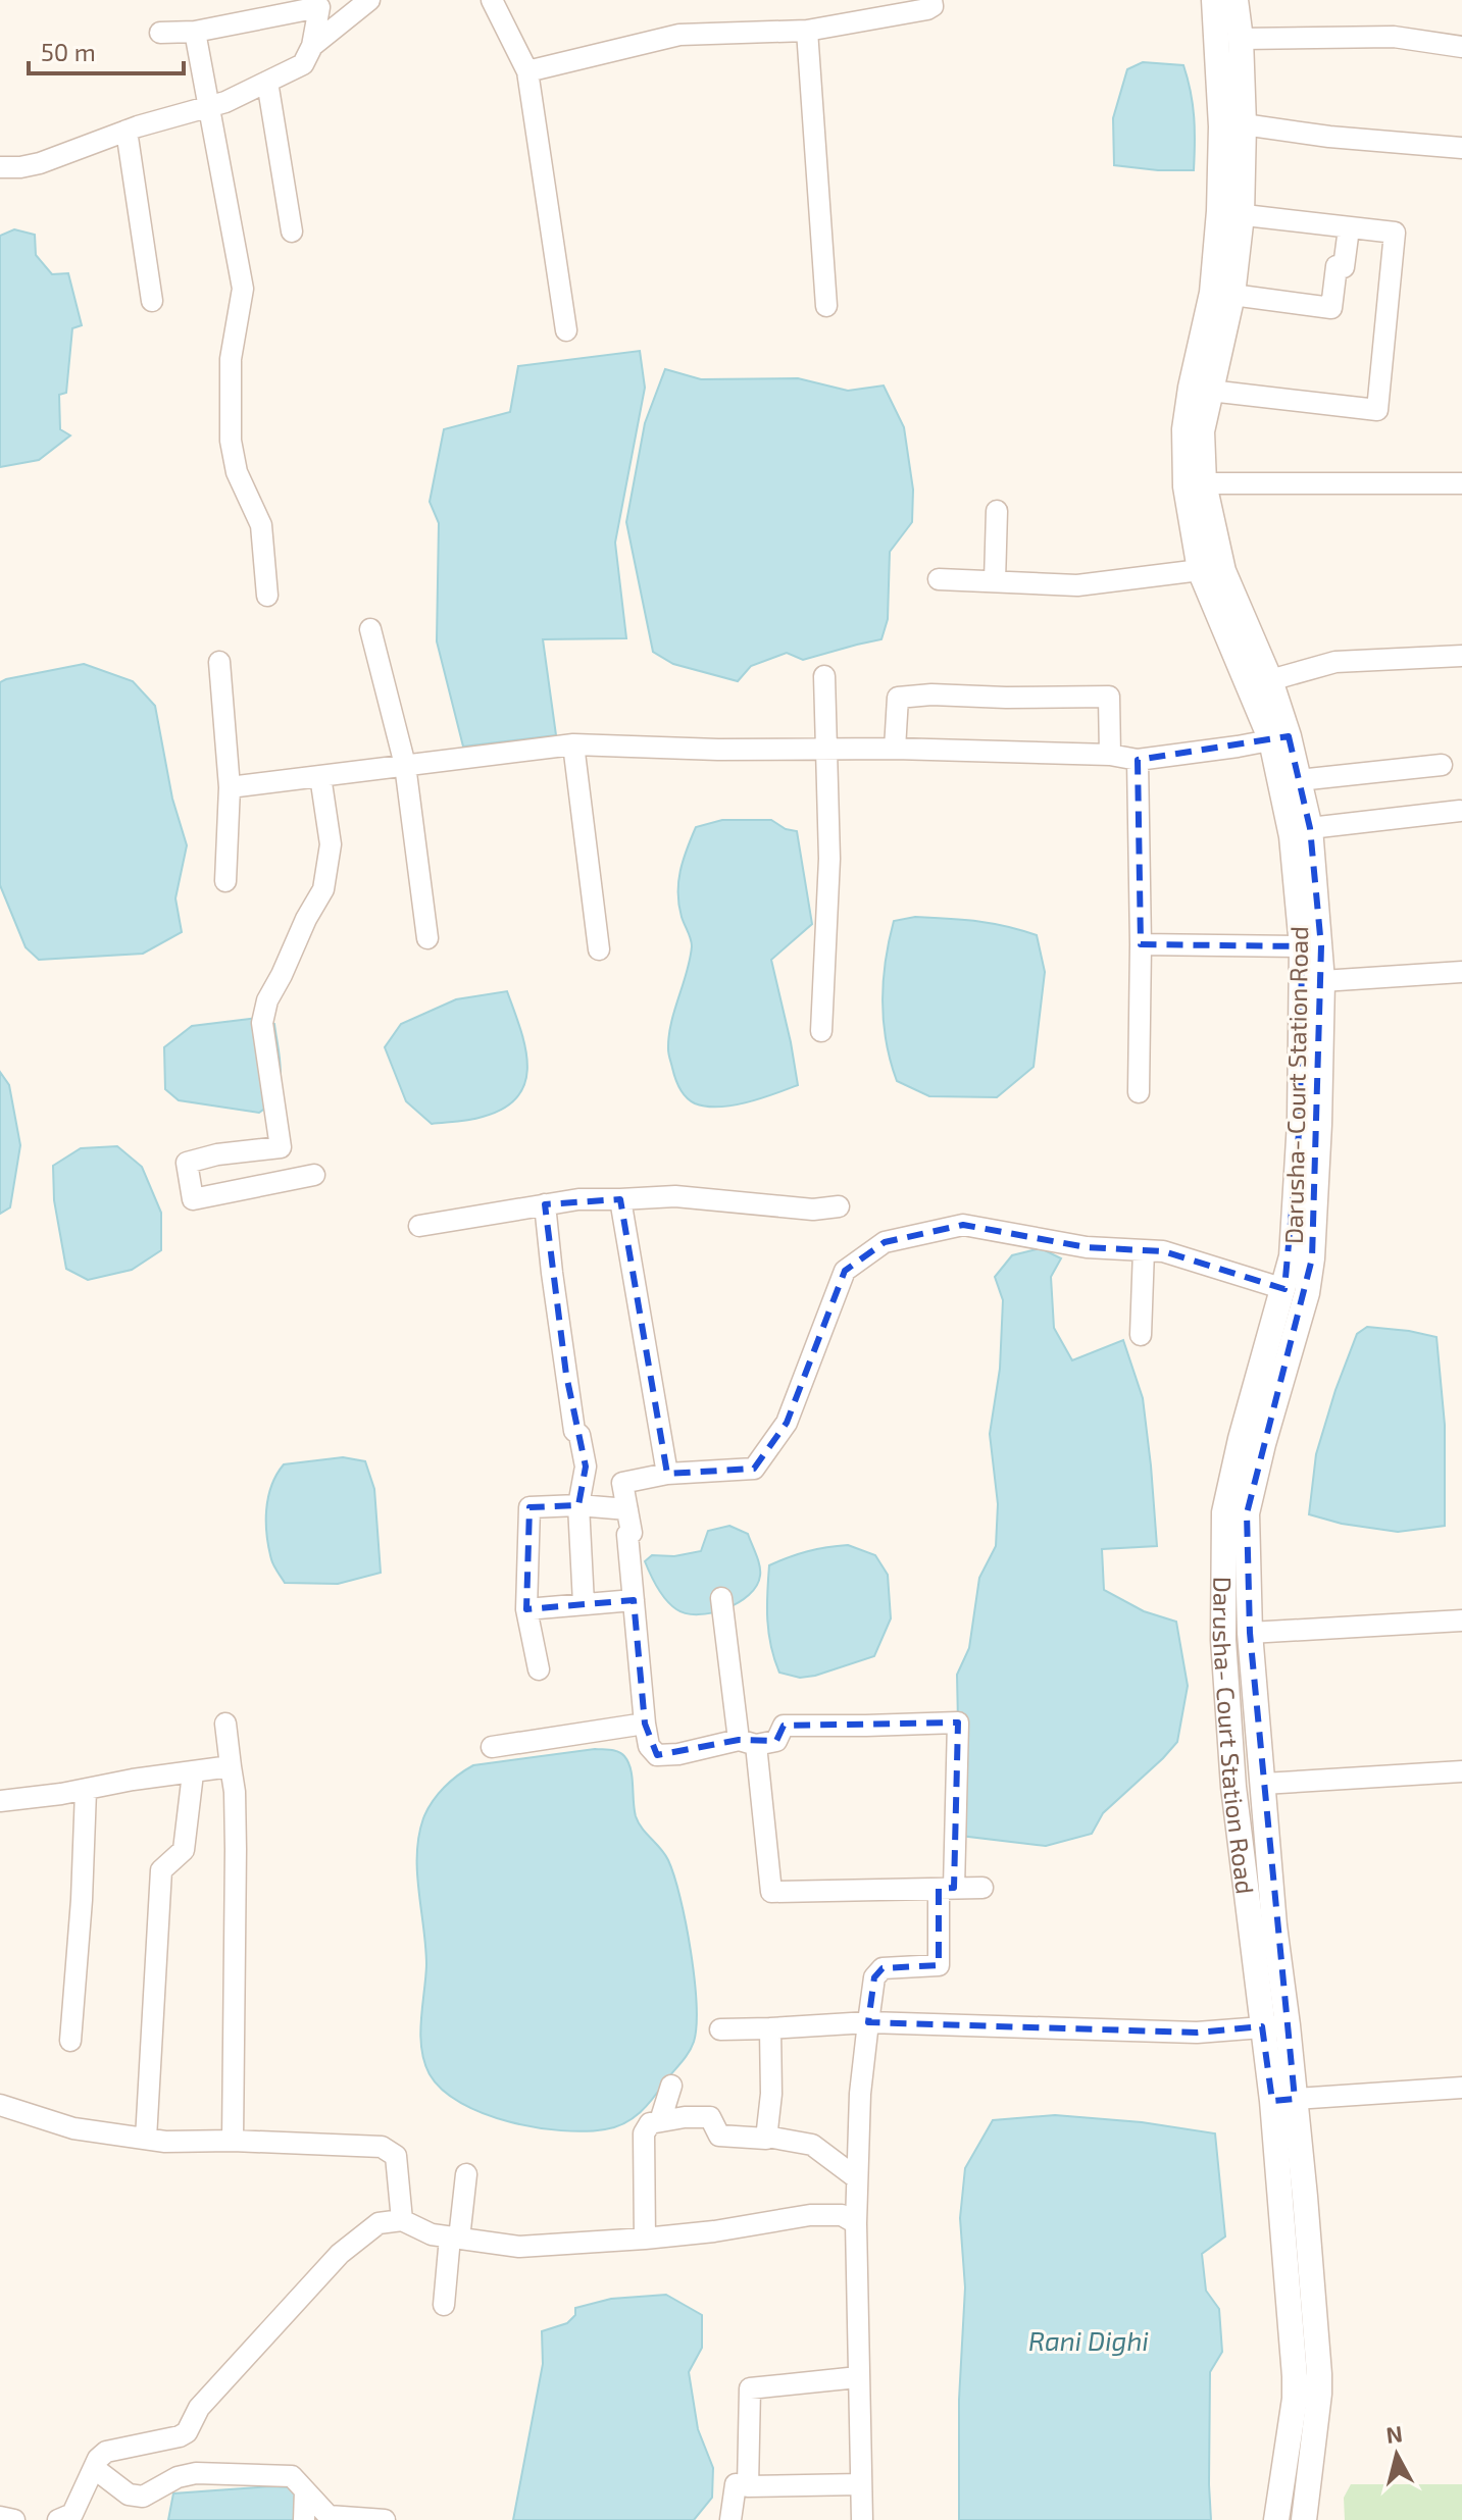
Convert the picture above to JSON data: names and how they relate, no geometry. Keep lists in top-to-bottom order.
{
  "streets": {
    "street": ["Darusha- Court Station Road"]
  },
  "water": ["Rani Dighi"],
  "scale_bar": "50 m",
  "north": "top"
}
